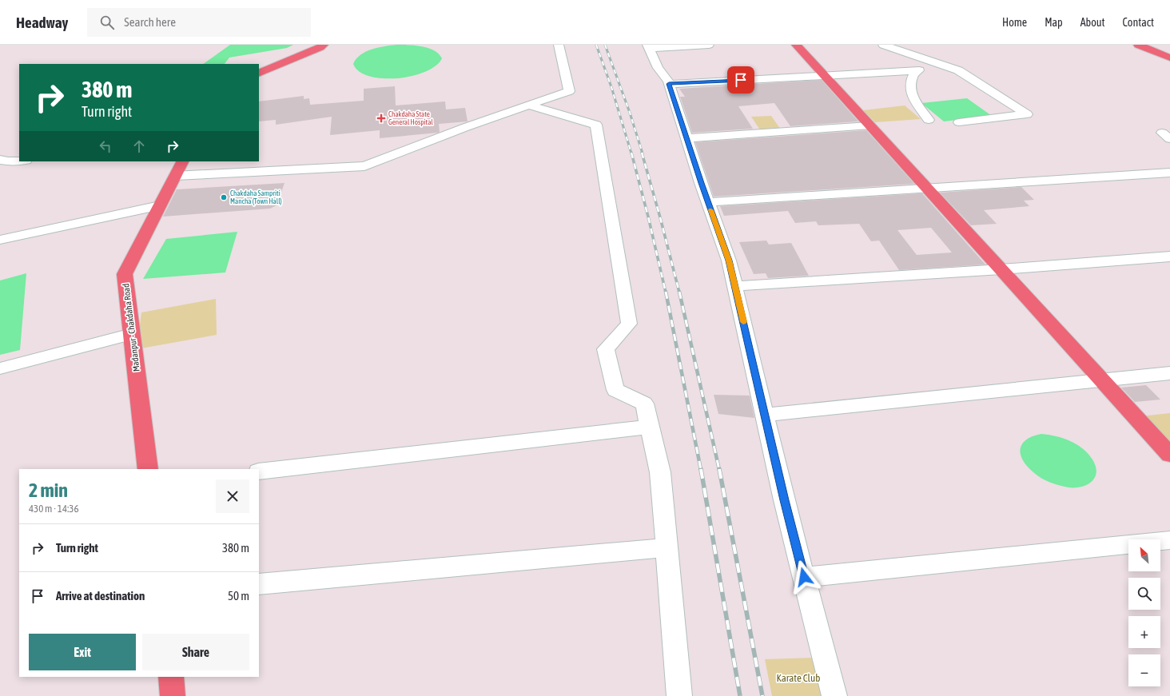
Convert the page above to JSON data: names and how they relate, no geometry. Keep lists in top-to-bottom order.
{
  "streets": {
    "main road": ["Madanpur - Chakdaha Road"]
  },
  "parks": ["Karate Club"],
  "places": {
    "health": ["Chakdaha State General Hospital"],
    "other": ["Chakdaha Sampriti Mancha (Town Hall)"]
  },
  "north": "top left",
  "page": {
    "header": "Headway",
    "search": "Search here",
    "nav": [
      "Home",
      "Map",
      "About",
      "Contact"
    ],
    "turn": ["380 m", "Turn right"],
    "heading": ["2 min", "430 m · 14:36"],
    "list": [
      {
        "name": "Turn right",
        "value": "380 m"
      },
      {
        "name": "Arrive at destination",
        "value": "50 m"
      }
    ],
    "map_buttons": ["+", "−"],
    "buttons": ["Exit", "Share"]
  }
}
